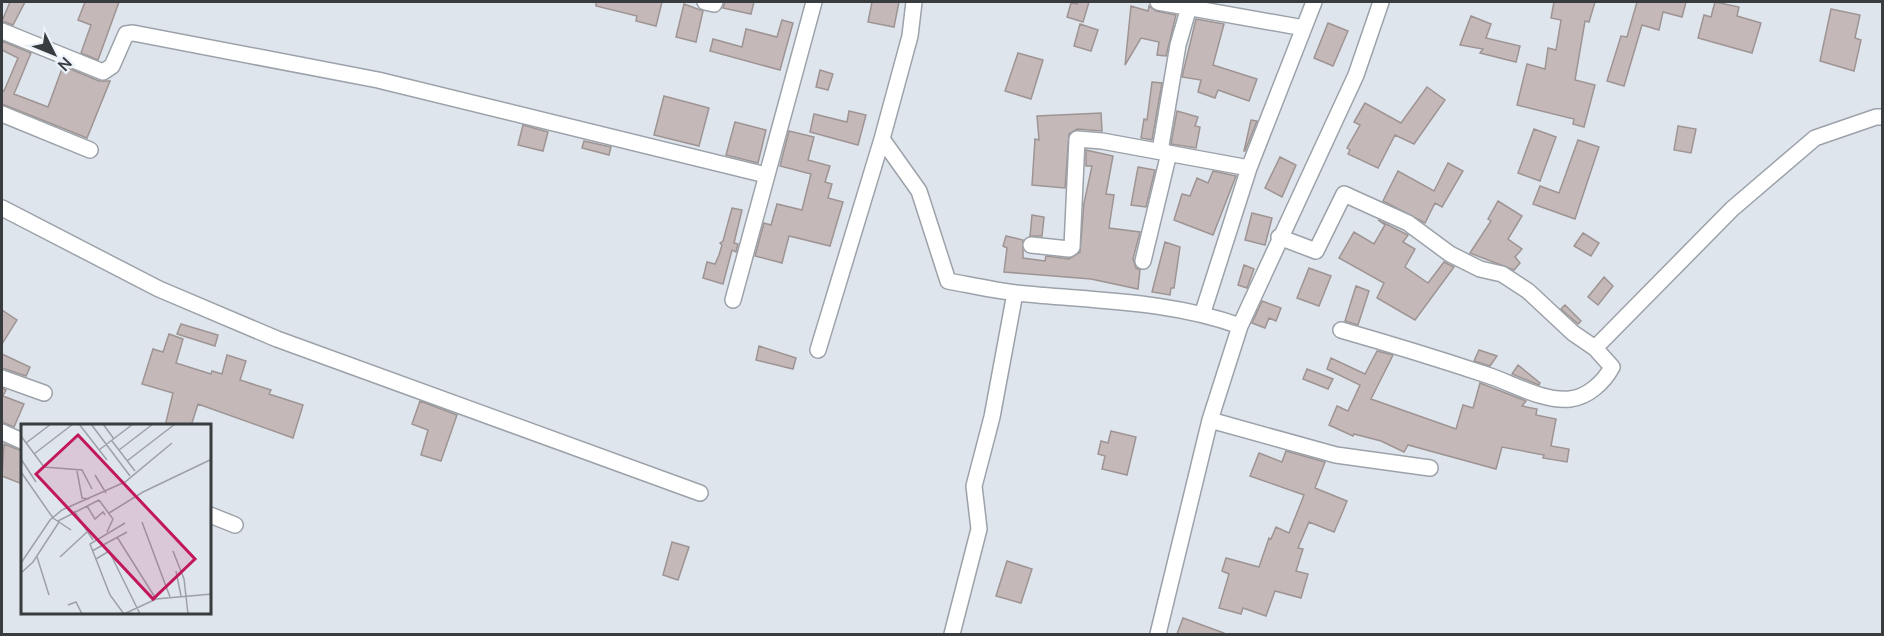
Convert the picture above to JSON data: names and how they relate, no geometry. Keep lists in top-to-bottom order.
{
  "north": "bottom right"
}
